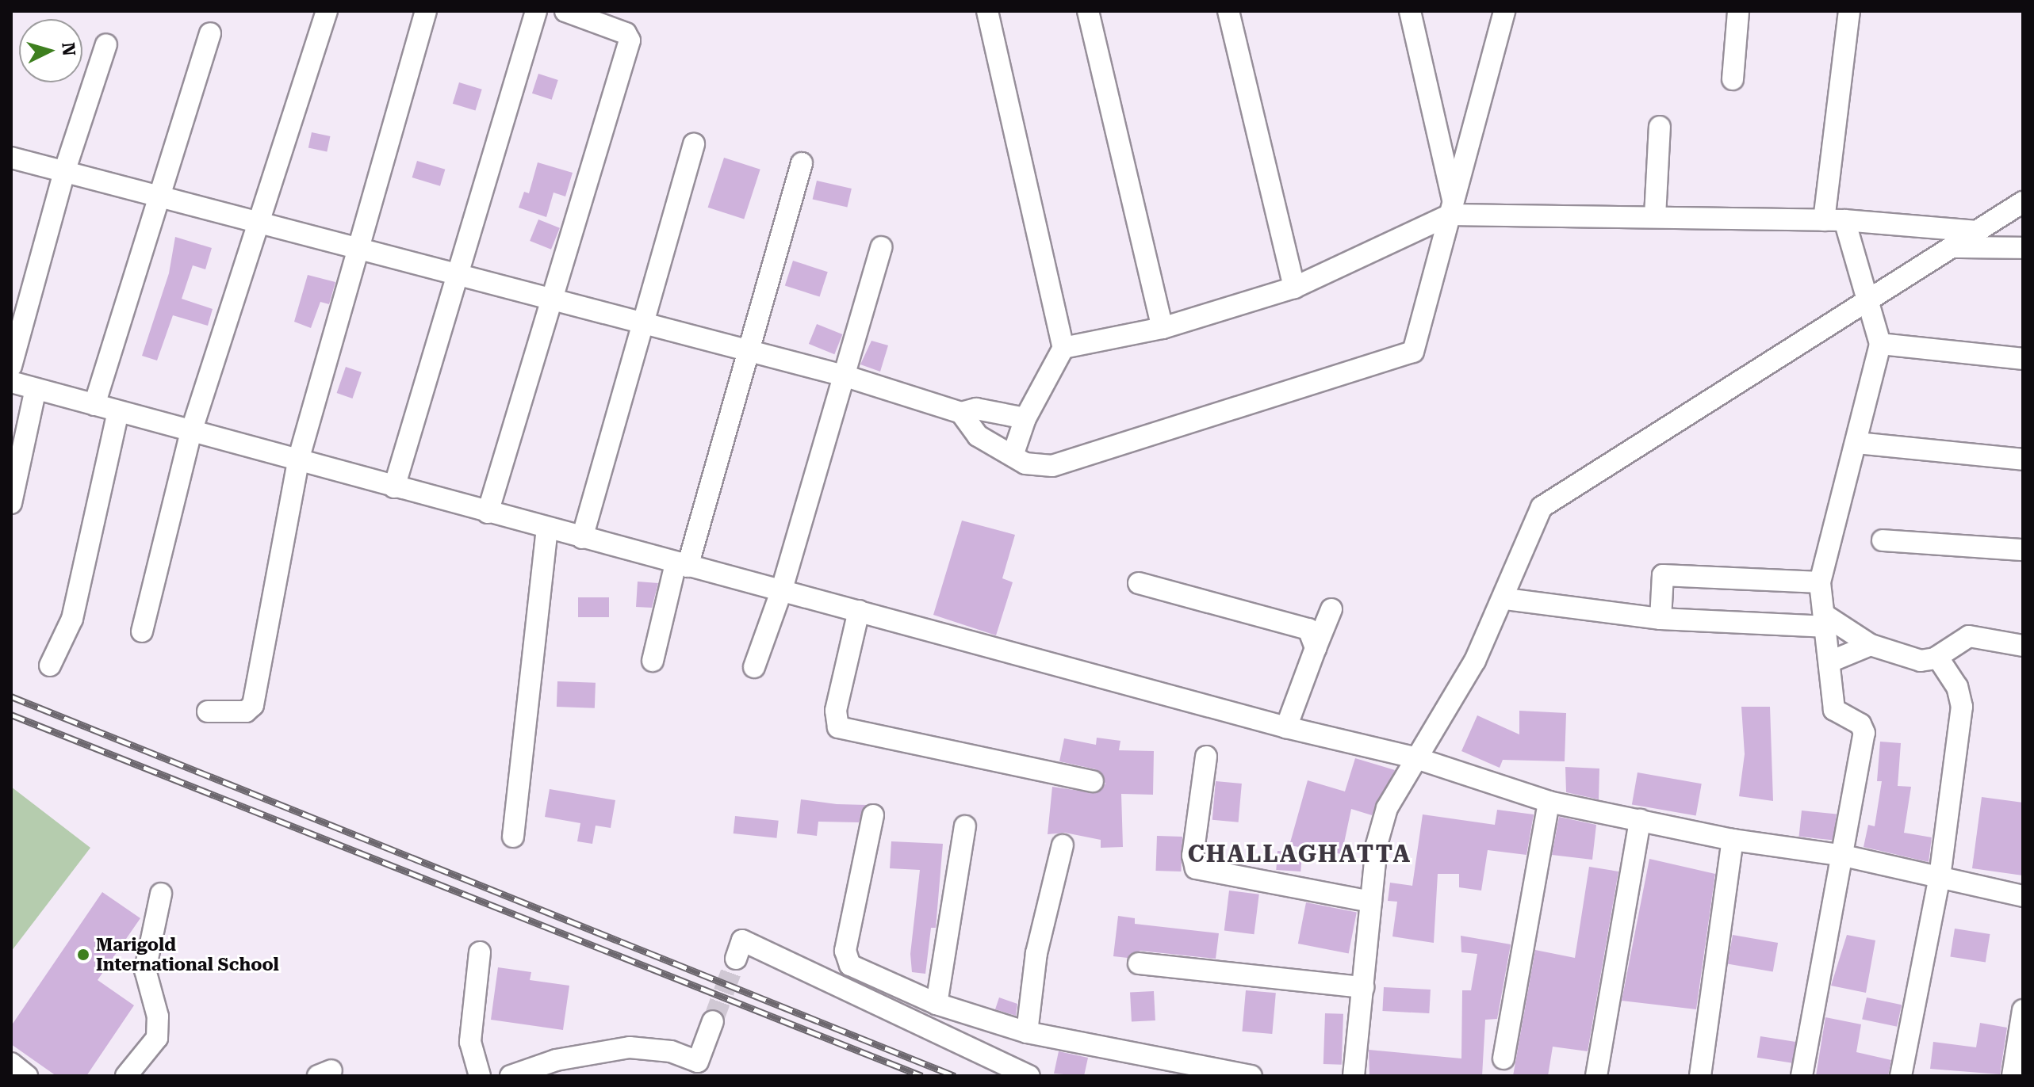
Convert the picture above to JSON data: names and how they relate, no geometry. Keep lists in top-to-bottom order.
{
  "districts": ["CHALLAGHATTA"],
  "places": ["Marigold International School"],
  "north": "right"
}
